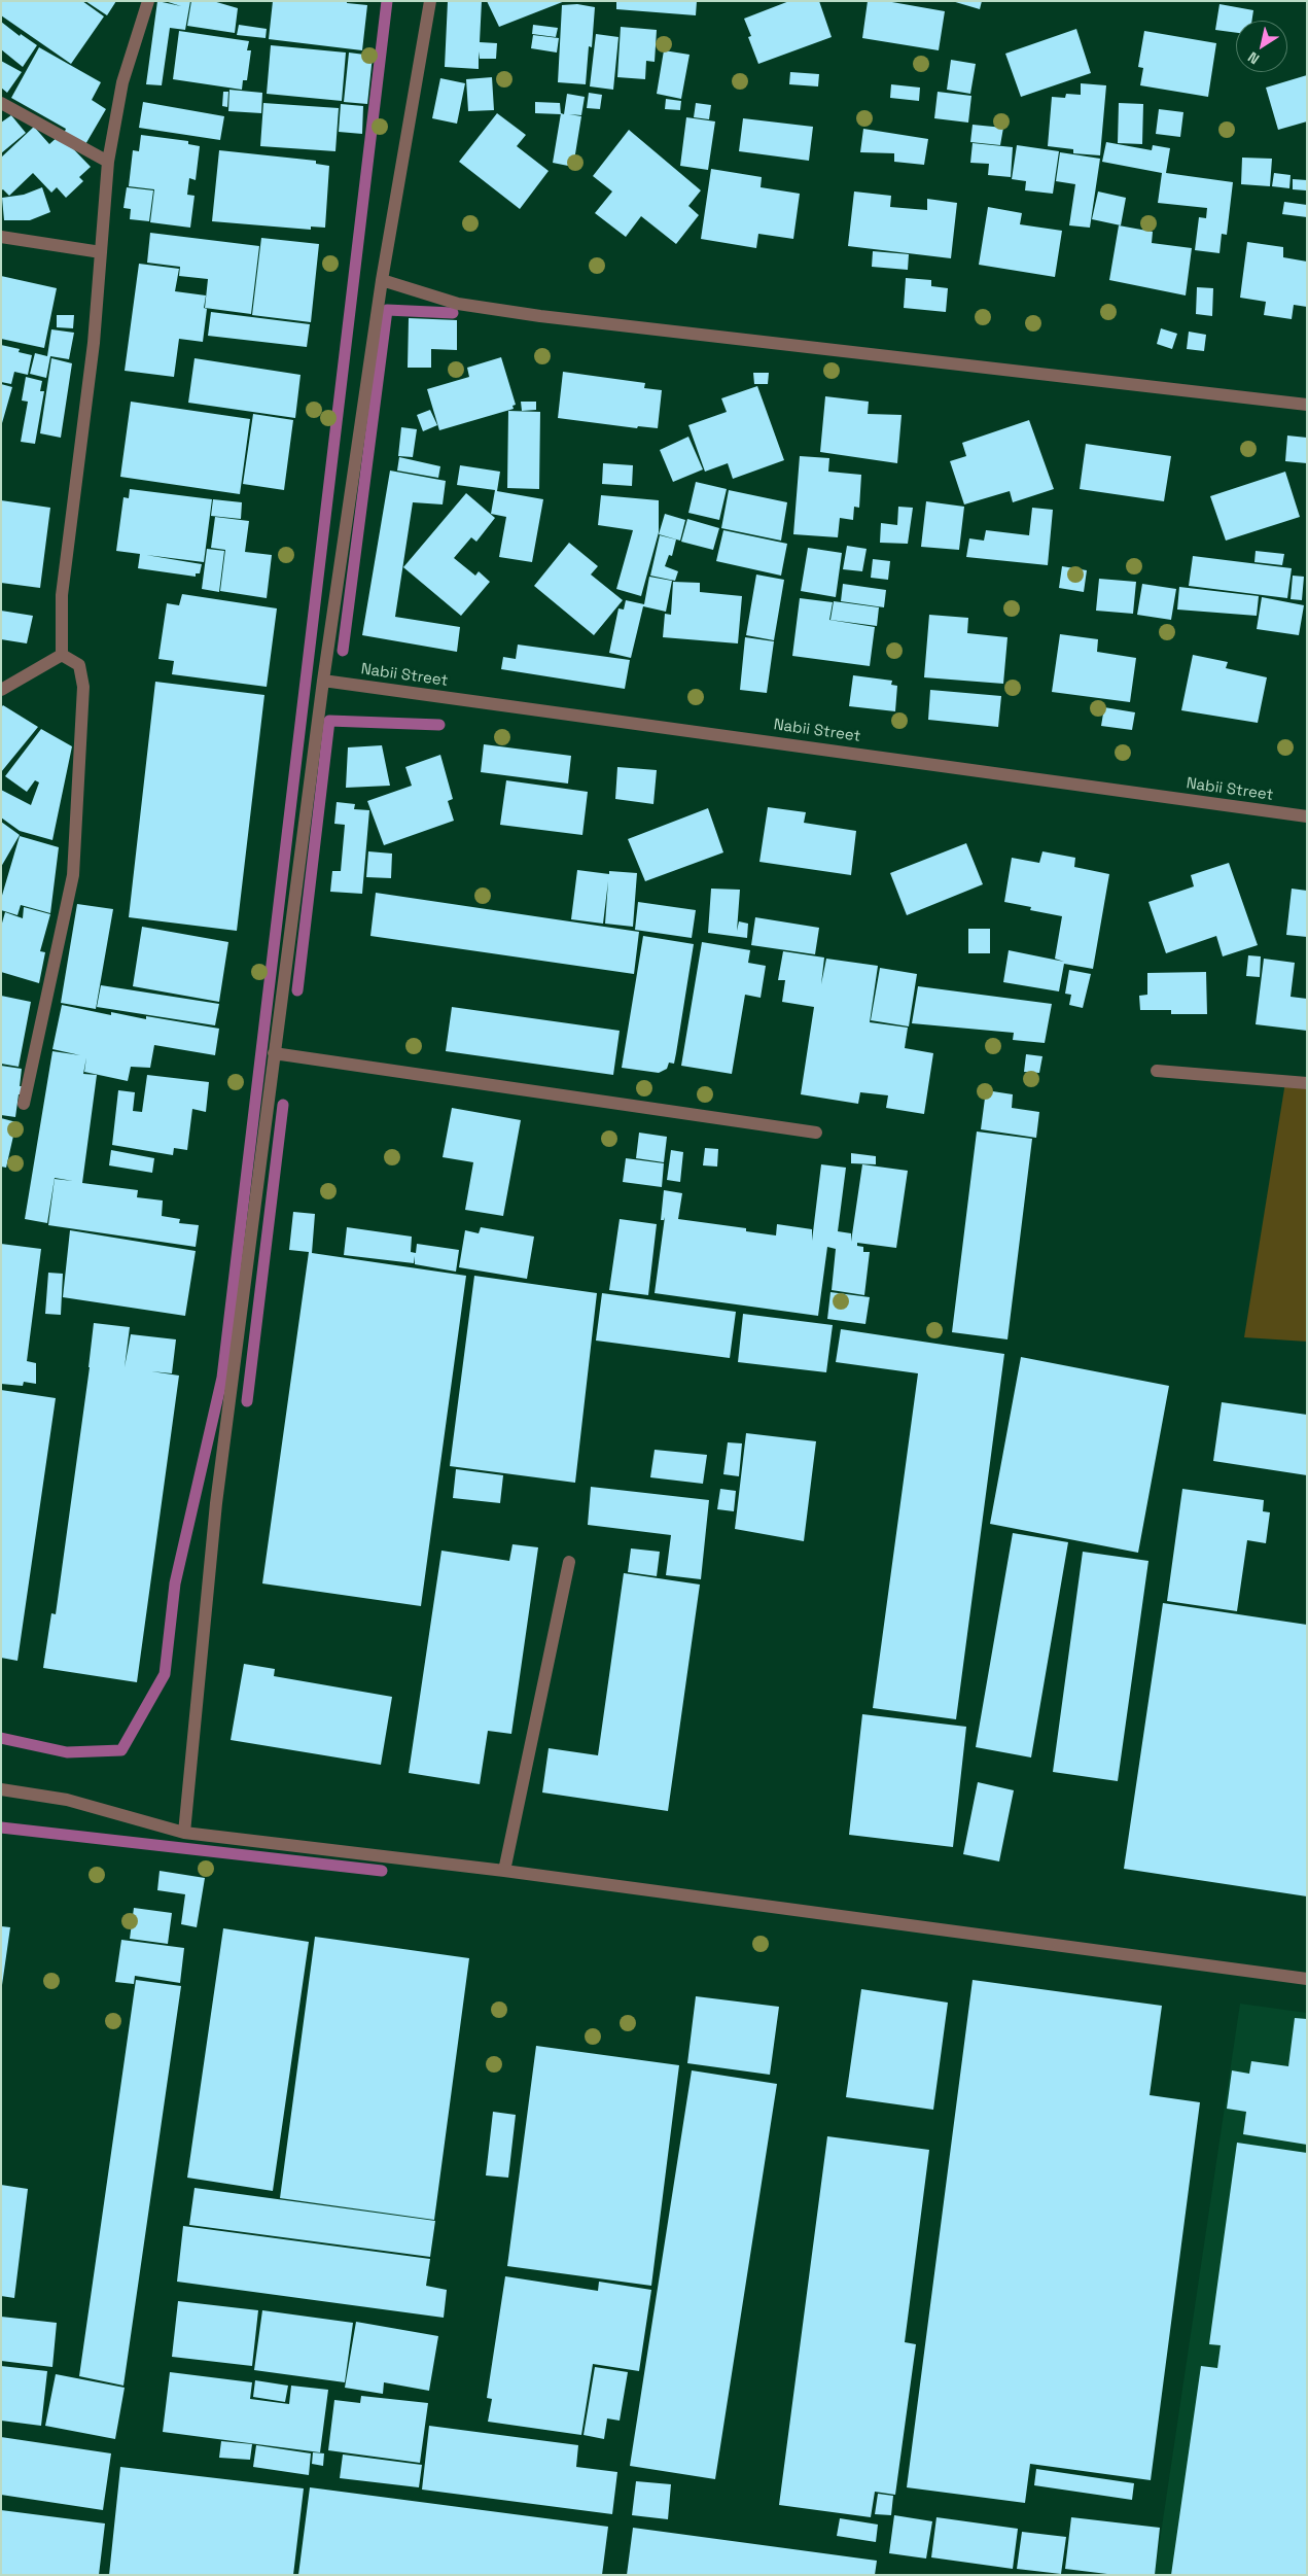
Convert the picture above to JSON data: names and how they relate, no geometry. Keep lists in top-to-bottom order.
{
  "streets": {
    "street": ["Nabii Street"]
  },
  "north": "bottom left"
}
